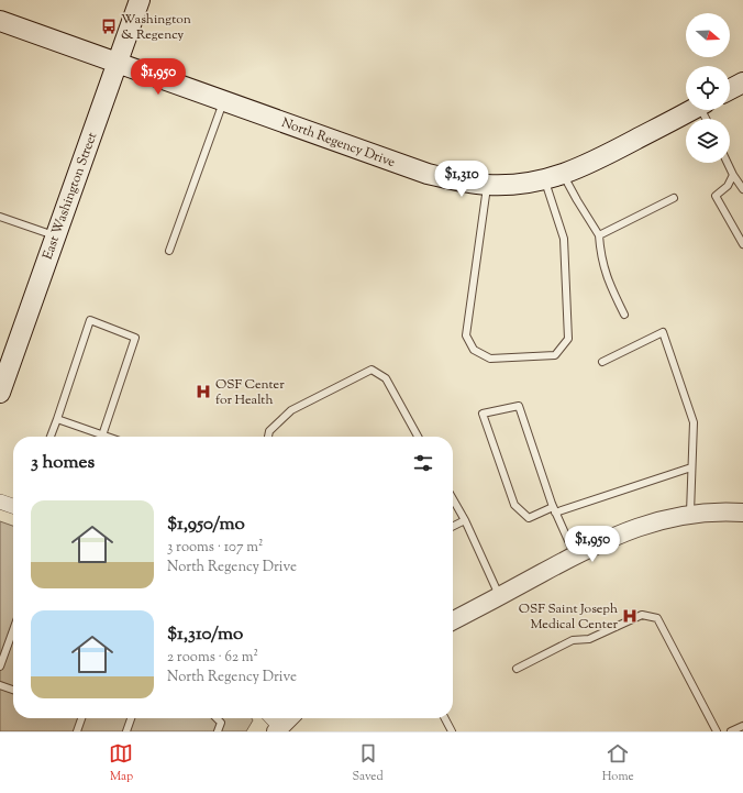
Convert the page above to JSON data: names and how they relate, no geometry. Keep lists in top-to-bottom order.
{
  "streets": {
    "main road": ["North Regency Drive", "East Washington Street"]
  },
  "crossings": [
    ["North Regency Drive", "East Washington Street"]
  ],
  "places": {
    "bus stop": ["Washington & Regency"],
    "hospital": ["OSF Center for Health", "OSF Saint Joseph Medical Center"]
  },
  "north": "right",
  "page": {
    "price": ["$1,950", "$1,310", "$1,950"],
    "heading": "3 homes",
    "list": [
      {
        "name": "$1,950/mo",
        "note": "3 rooms · 107 m² · North Regency Drive"
      },
      {
        "name": "$1,310/mo",
        "note": "2 rooms · 62 m² · North Regency Drive"
      }
    ],
    "tabs": ["Map", "Saved", "Home"]
  }
}
